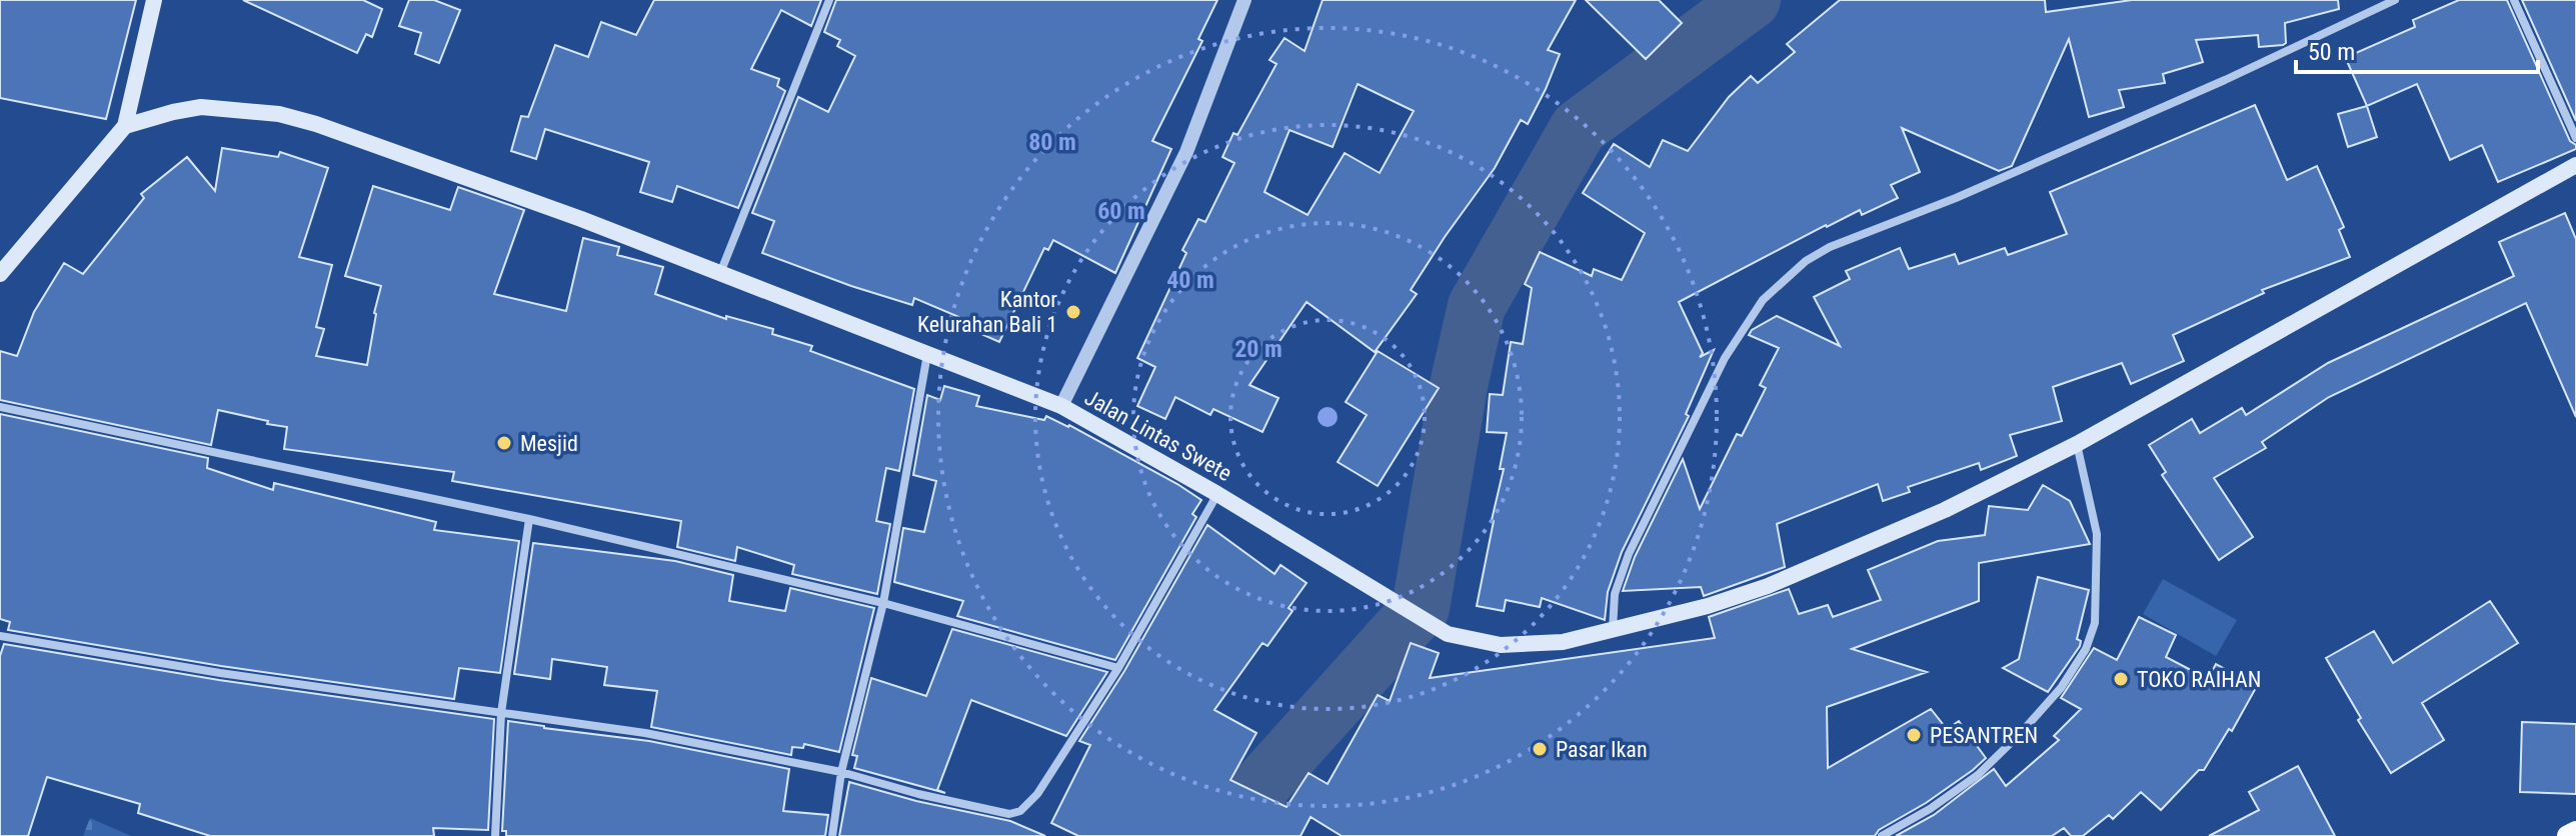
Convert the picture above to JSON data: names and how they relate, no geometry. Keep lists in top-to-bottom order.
{
  "streets": {
    "main road": ["Jalan Lintas Swete"]
  },
  "places": [
    "Kantor Kelurahan Bali 1",
    "Mesjid",
    "TOKO RAIHAN",
    "PESANTREN",
    "Pasar Ikan"
  ],
  "scale_bar": "50 m",
  "rings": [
    "80 m",
    "60 m",
    "40 m",
    "20 m"
  ]
}
